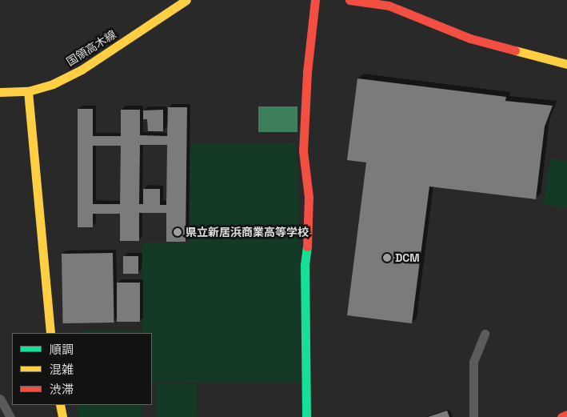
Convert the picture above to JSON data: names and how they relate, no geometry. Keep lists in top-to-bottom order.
{
  "streets": {
    "street": ["国領高木線"]
  },
  "places": ["県立新居浜商業高等学校", "DCM"],
  "legend": ["順調", "混雑", "渋滞"]
}
